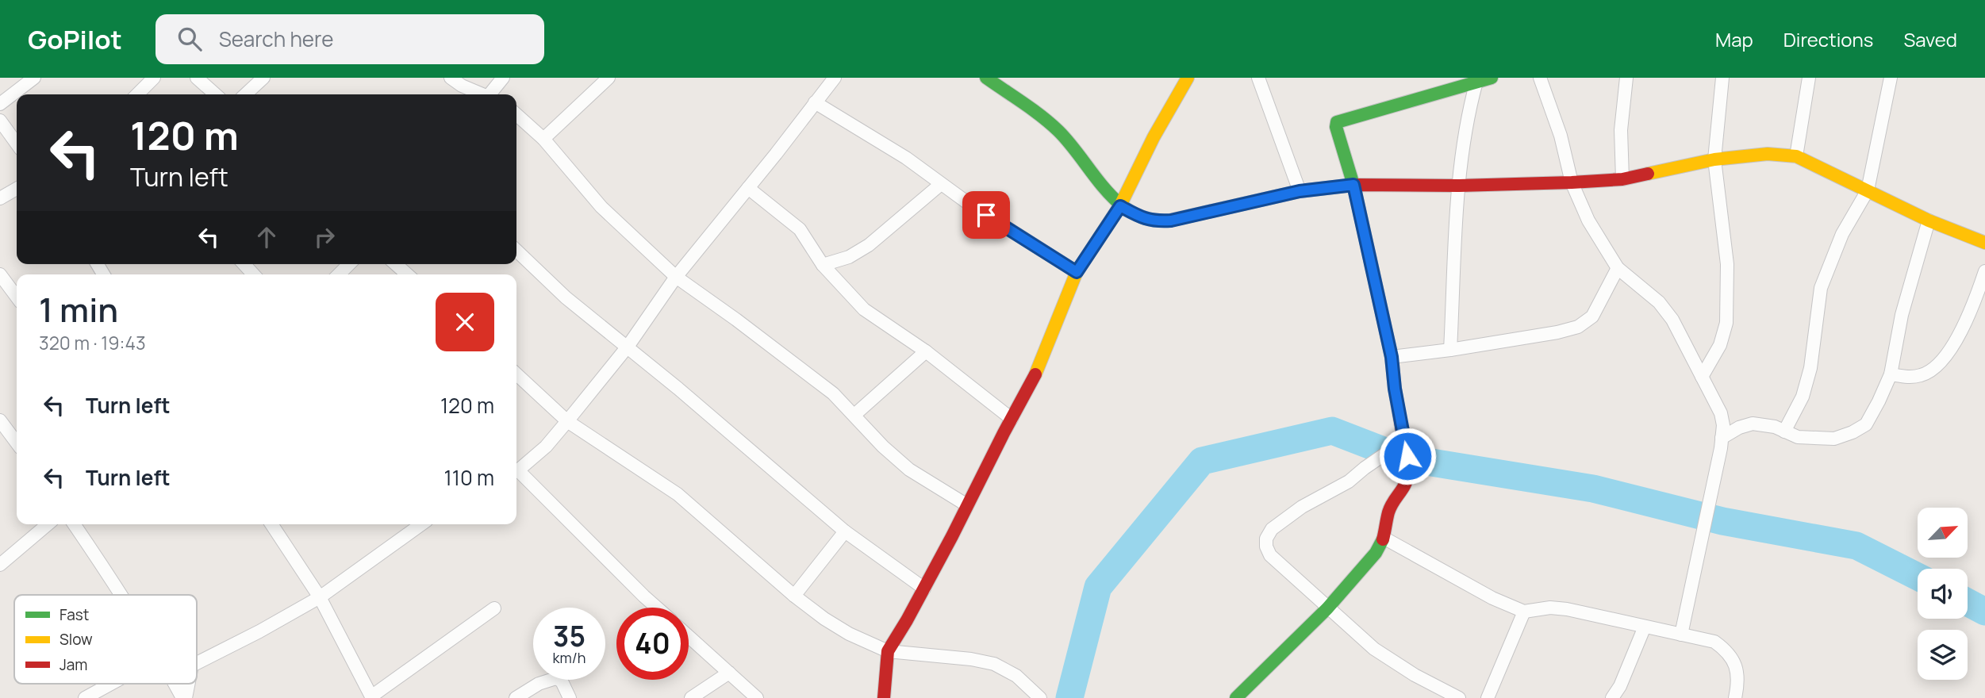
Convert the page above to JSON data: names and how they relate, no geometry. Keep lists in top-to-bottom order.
{
  "legend": ["Fast", "Slow", "Jam"],
  "north": "top right",
  "page": {
    "header": "GoPilot",
    "search": "Search here",
    "nav": ["Map", "Directions", "Saved"],
    "turn": ["120 m", "Turn left"],
    "heading": ["1 min", "320 m · 19:43"],
    "list": [
      {
        "name": "Turn left",
        "value": "120 m"
      },
      {
        "name": "Turn left",
        "value": "110 m"
      }
    ],
    "speed": "35 km/h",
    "limit": "40"
  }
}
